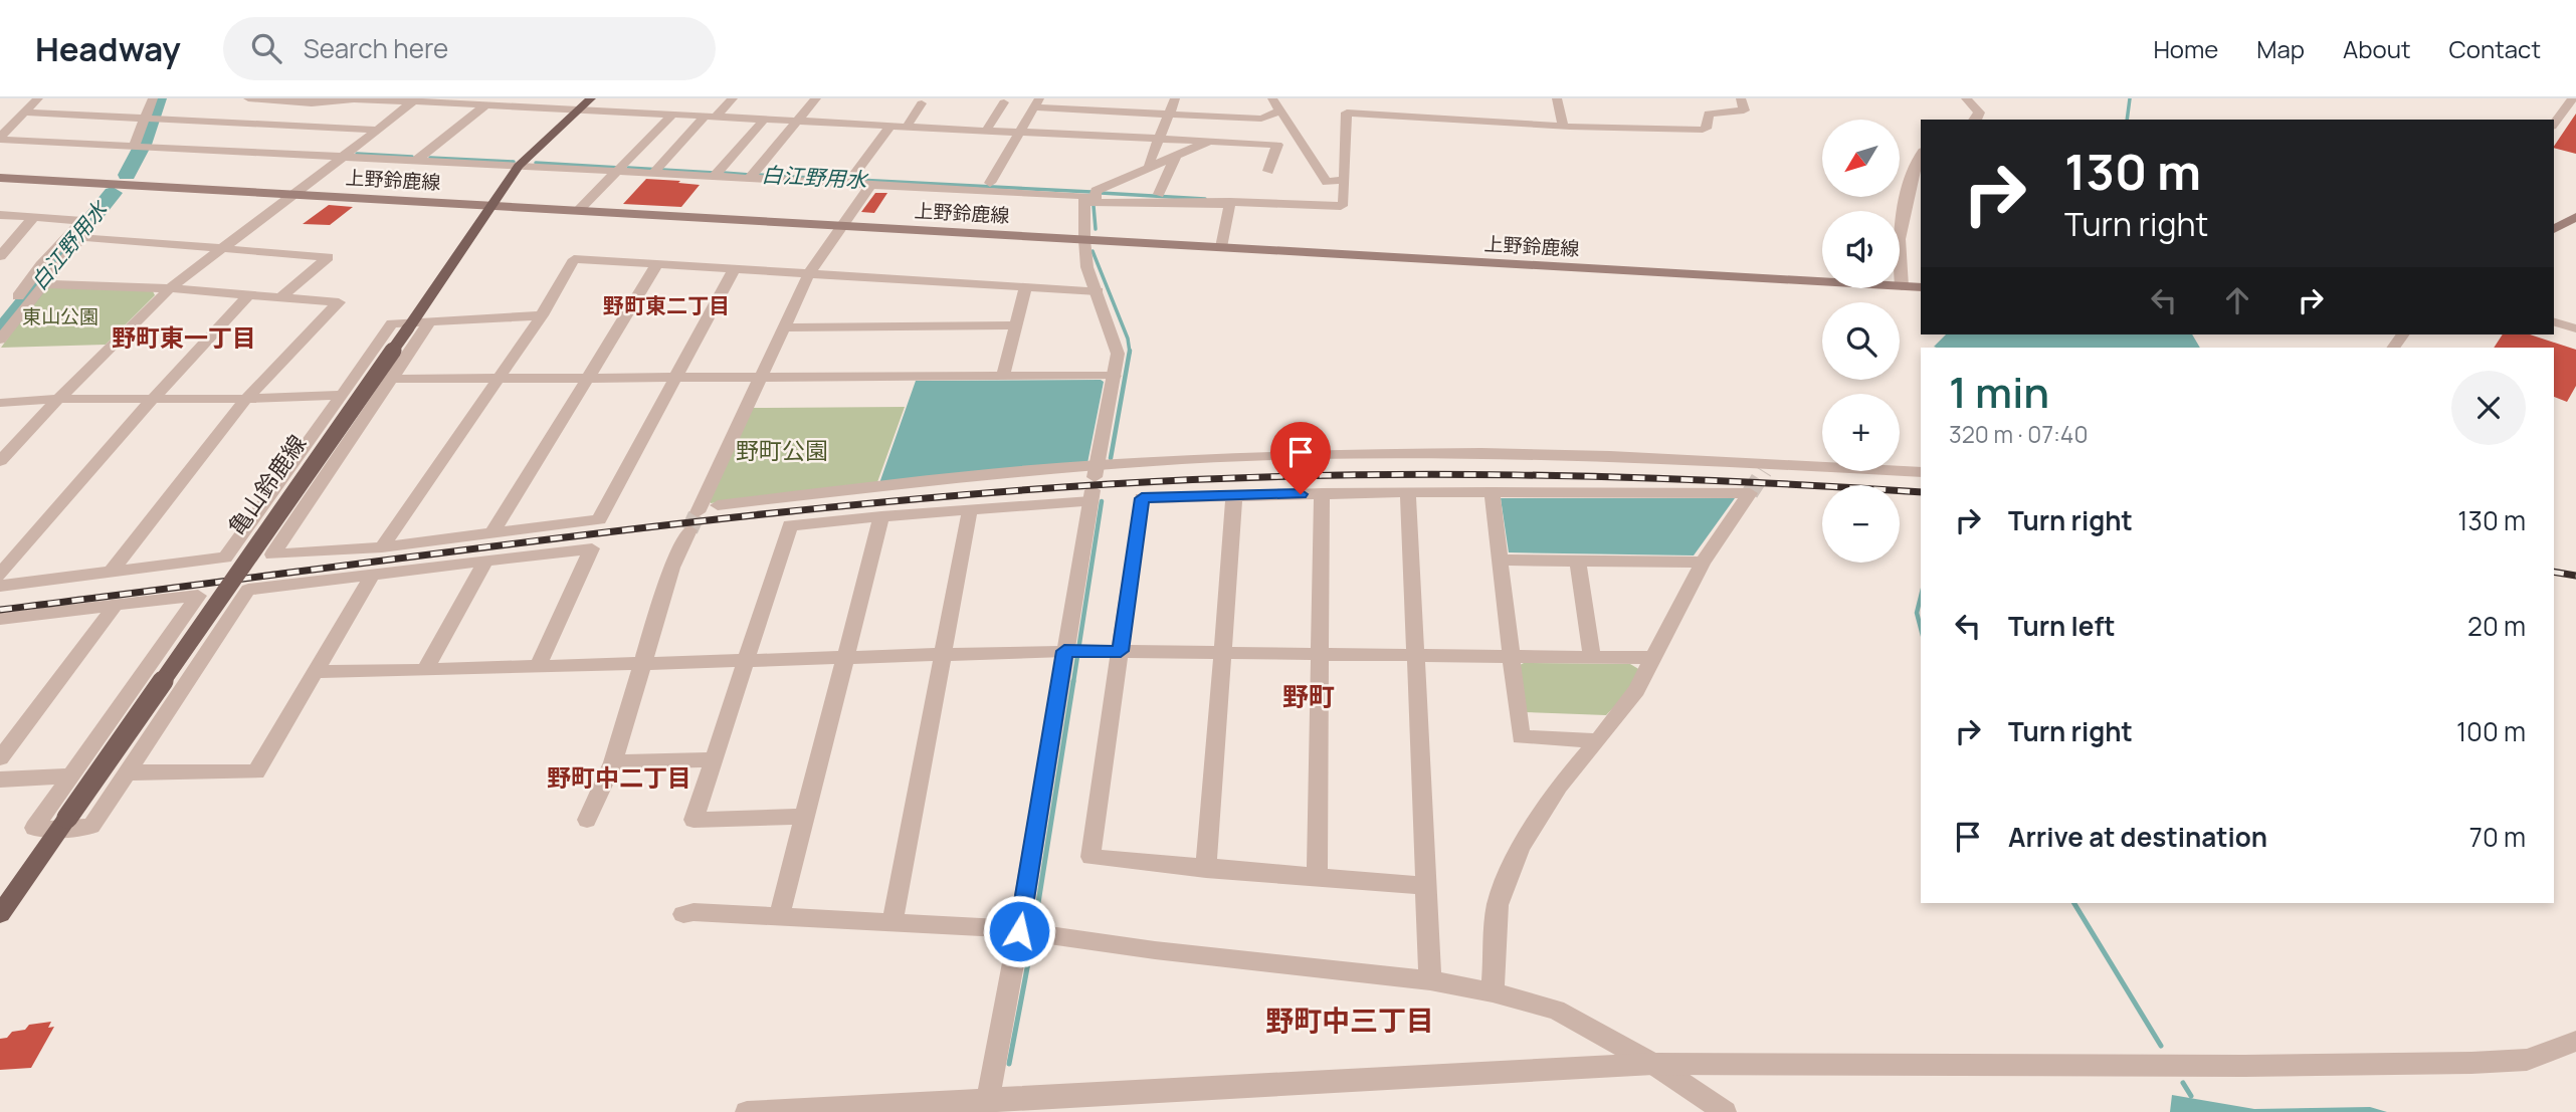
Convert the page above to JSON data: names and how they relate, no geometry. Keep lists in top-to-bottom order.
{
  "streets": {
    "main road": ["上野鈴鹿線", "亀山鈴鹿線"]
  },
  "crossings": [
    ["上野鈴鹿線", "亀山鈴鹿線"]
  ],
  "districts": [
    "野町東二丁目",
    "野町東一丁目",
    "野町",
    "野町中二丁目",
    "野町中三丁目"
  ],
  "water": ["白江野用水"],
  "parks": ["東山公園", "野町公園"],
  "north": "bottom left",
  "page": {
    "header": "Headway",
    "search": "Search here",
    "nav": [
      "Home",
      "Map",
      "About",
      "Contact"
    ],
    "map_buttons": ["+", "−"],
    "turn": ["130 m", "Turn right"],
    "heading": ["1 min", "320 m · 07:40"],
    "list": [
      {
        "name": "Turn right",
        "value": "130 m"
      },
      {
        "name": "Turn left",
        "value": "20 m"
      },
      {
        "name": "Turn right",
        "value": "100 m"
      },
      {
        "name": "Arrive at destination",
        "value": "70 m"
      }
    ]
  }
}
